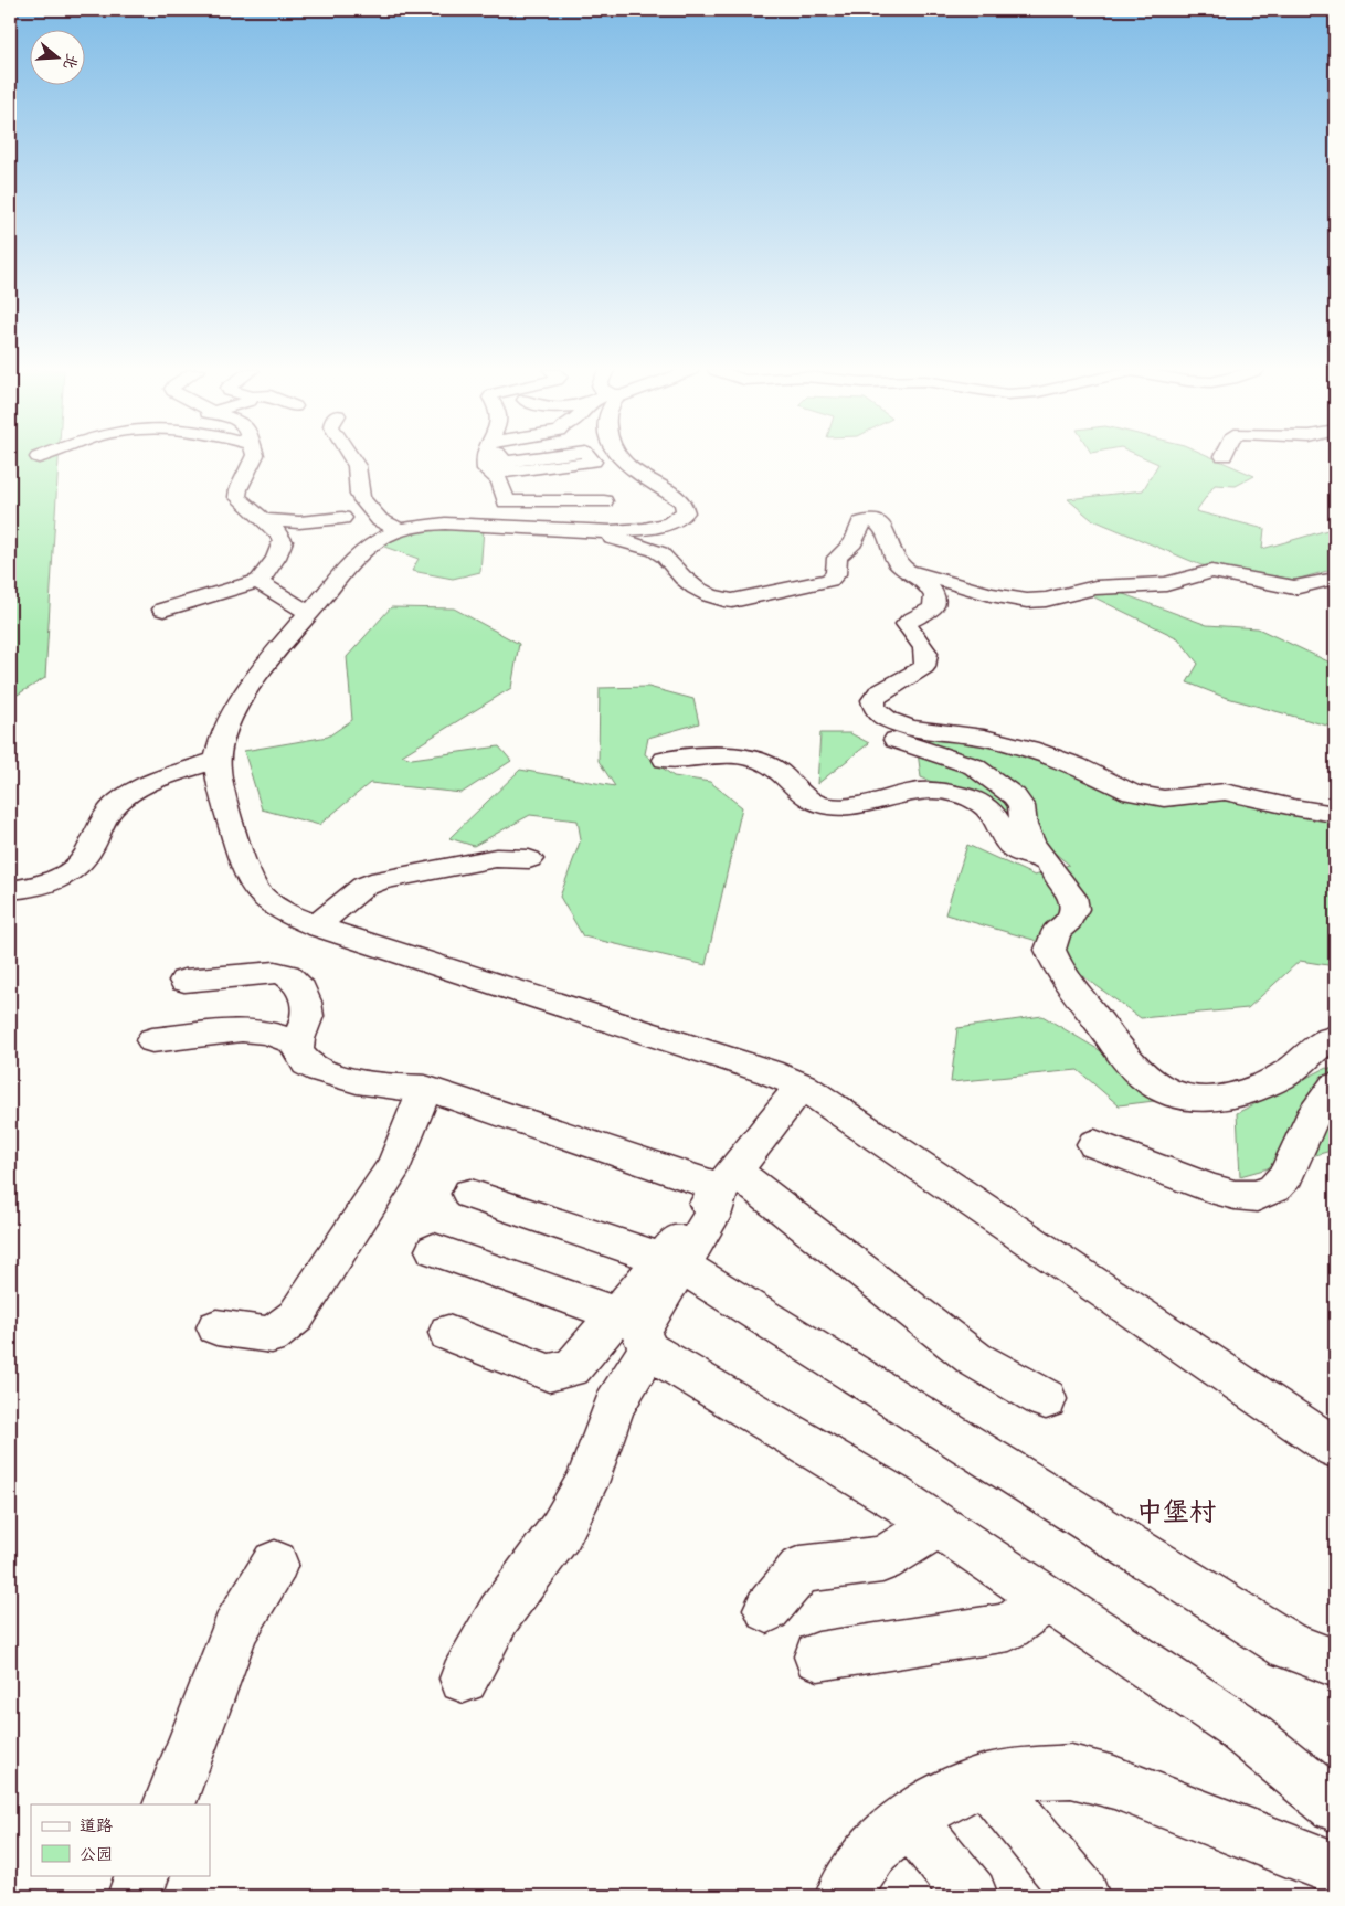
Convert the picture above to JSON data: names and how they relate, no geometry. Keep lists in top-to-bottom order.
{
  "districts": ["中堡村"],
  "legend": ["道路", "公园"],
  "north": "right"
}
